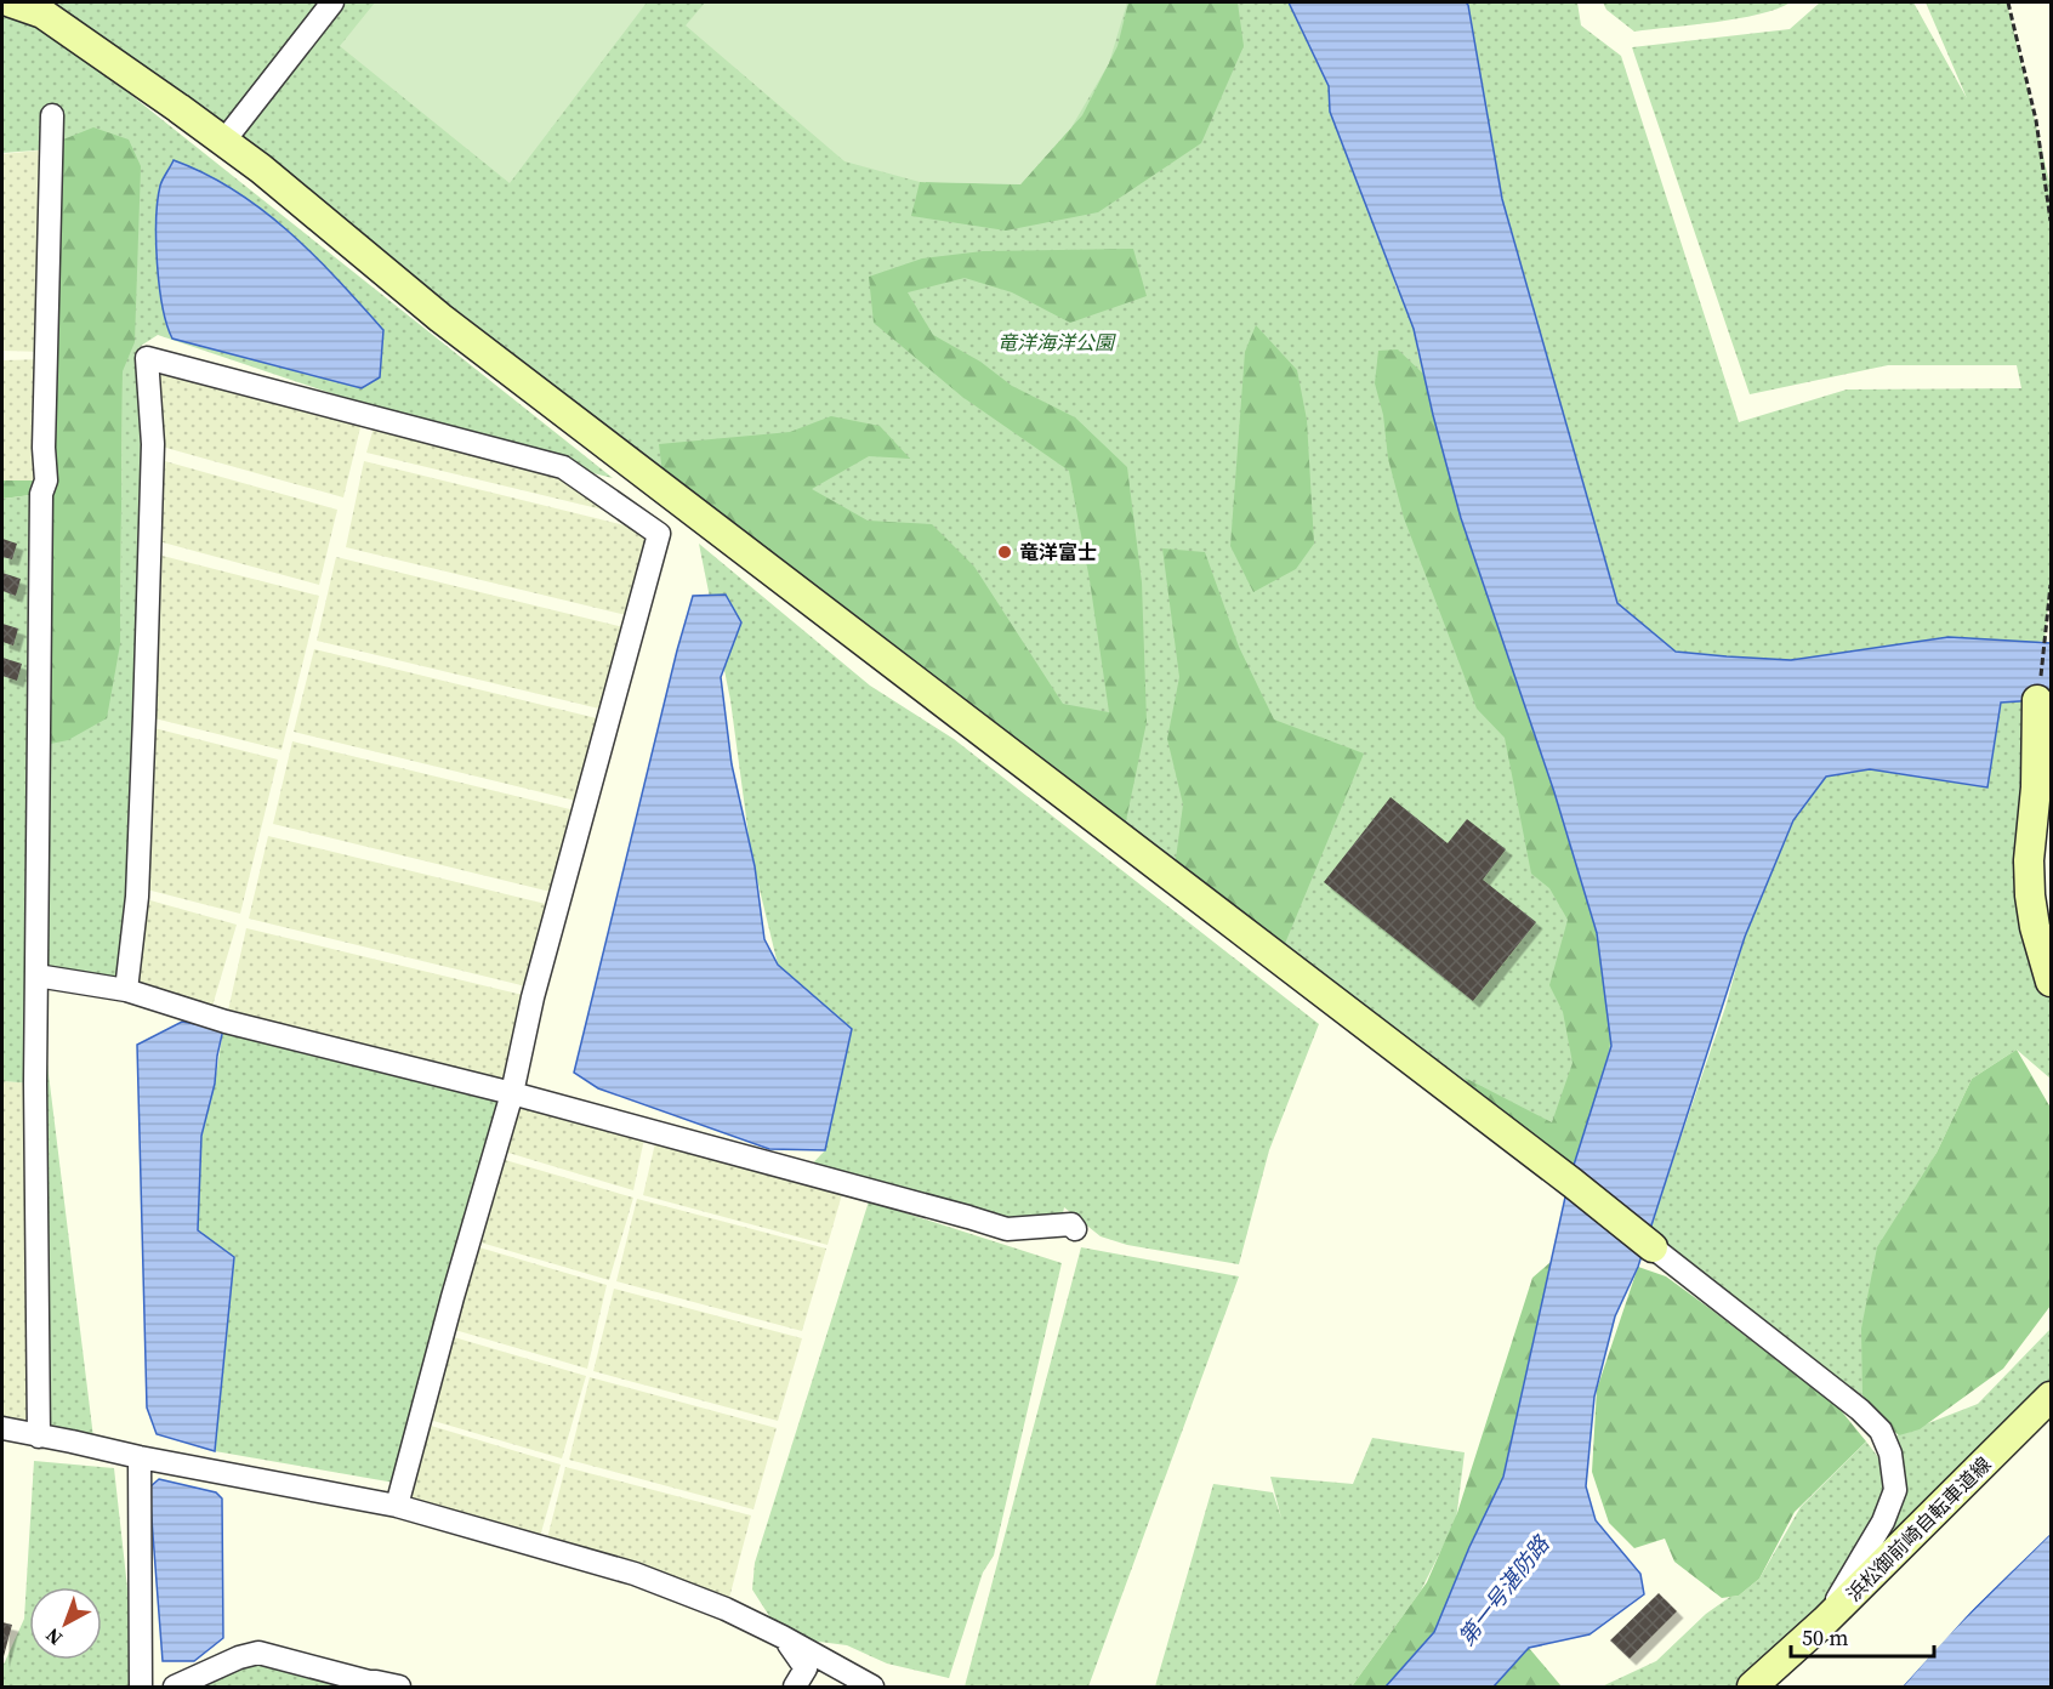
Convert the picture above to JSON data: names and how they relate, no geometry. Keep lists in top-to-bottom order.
{
  "streets": {
    "street": ["浜松御前崎自転車道線"]
  },
  "water": ["第一号湛防路"],
  "parks": ["竜洋海洋公園"],
  "places": ["竜洋富士"],
  "scale_bar": "50 m",
  "north": "bottom left"
}
